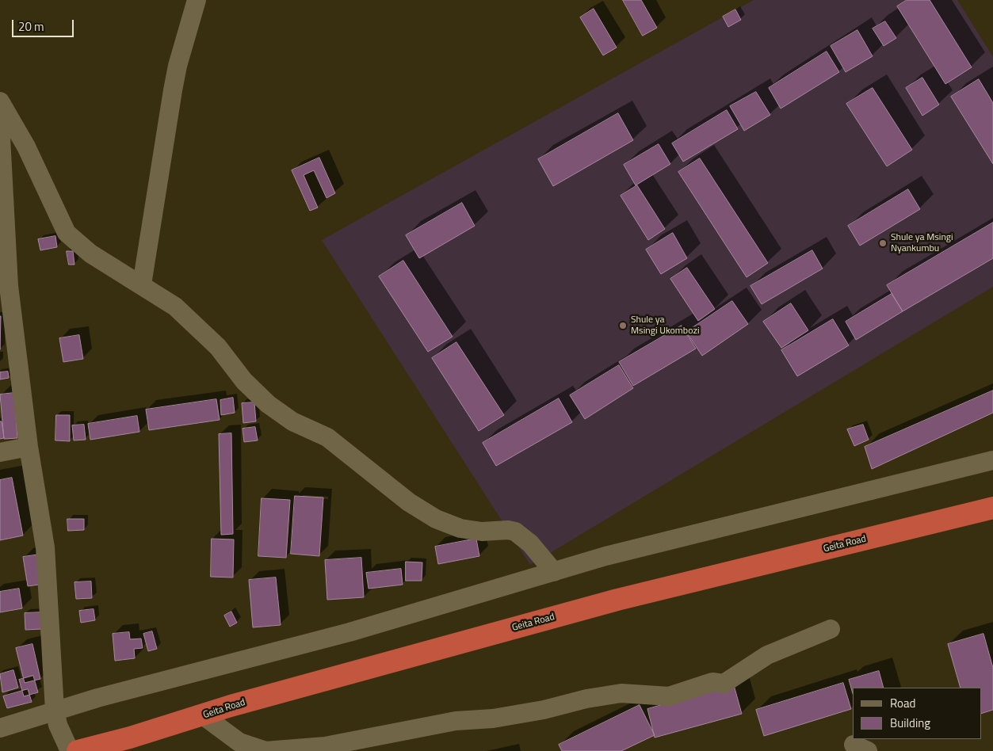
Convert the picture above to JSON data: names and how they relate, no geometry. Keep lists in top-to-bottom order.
{
  "streets": {
    "highway": ["Geita Road"]
  },
  "places": ["Shule ya Msingi Nyankumbu", "Shule ya Msingi Ukombozi"],
  "legend": ["Road", "Building"],
  "scale_bar": "20 m"
}
